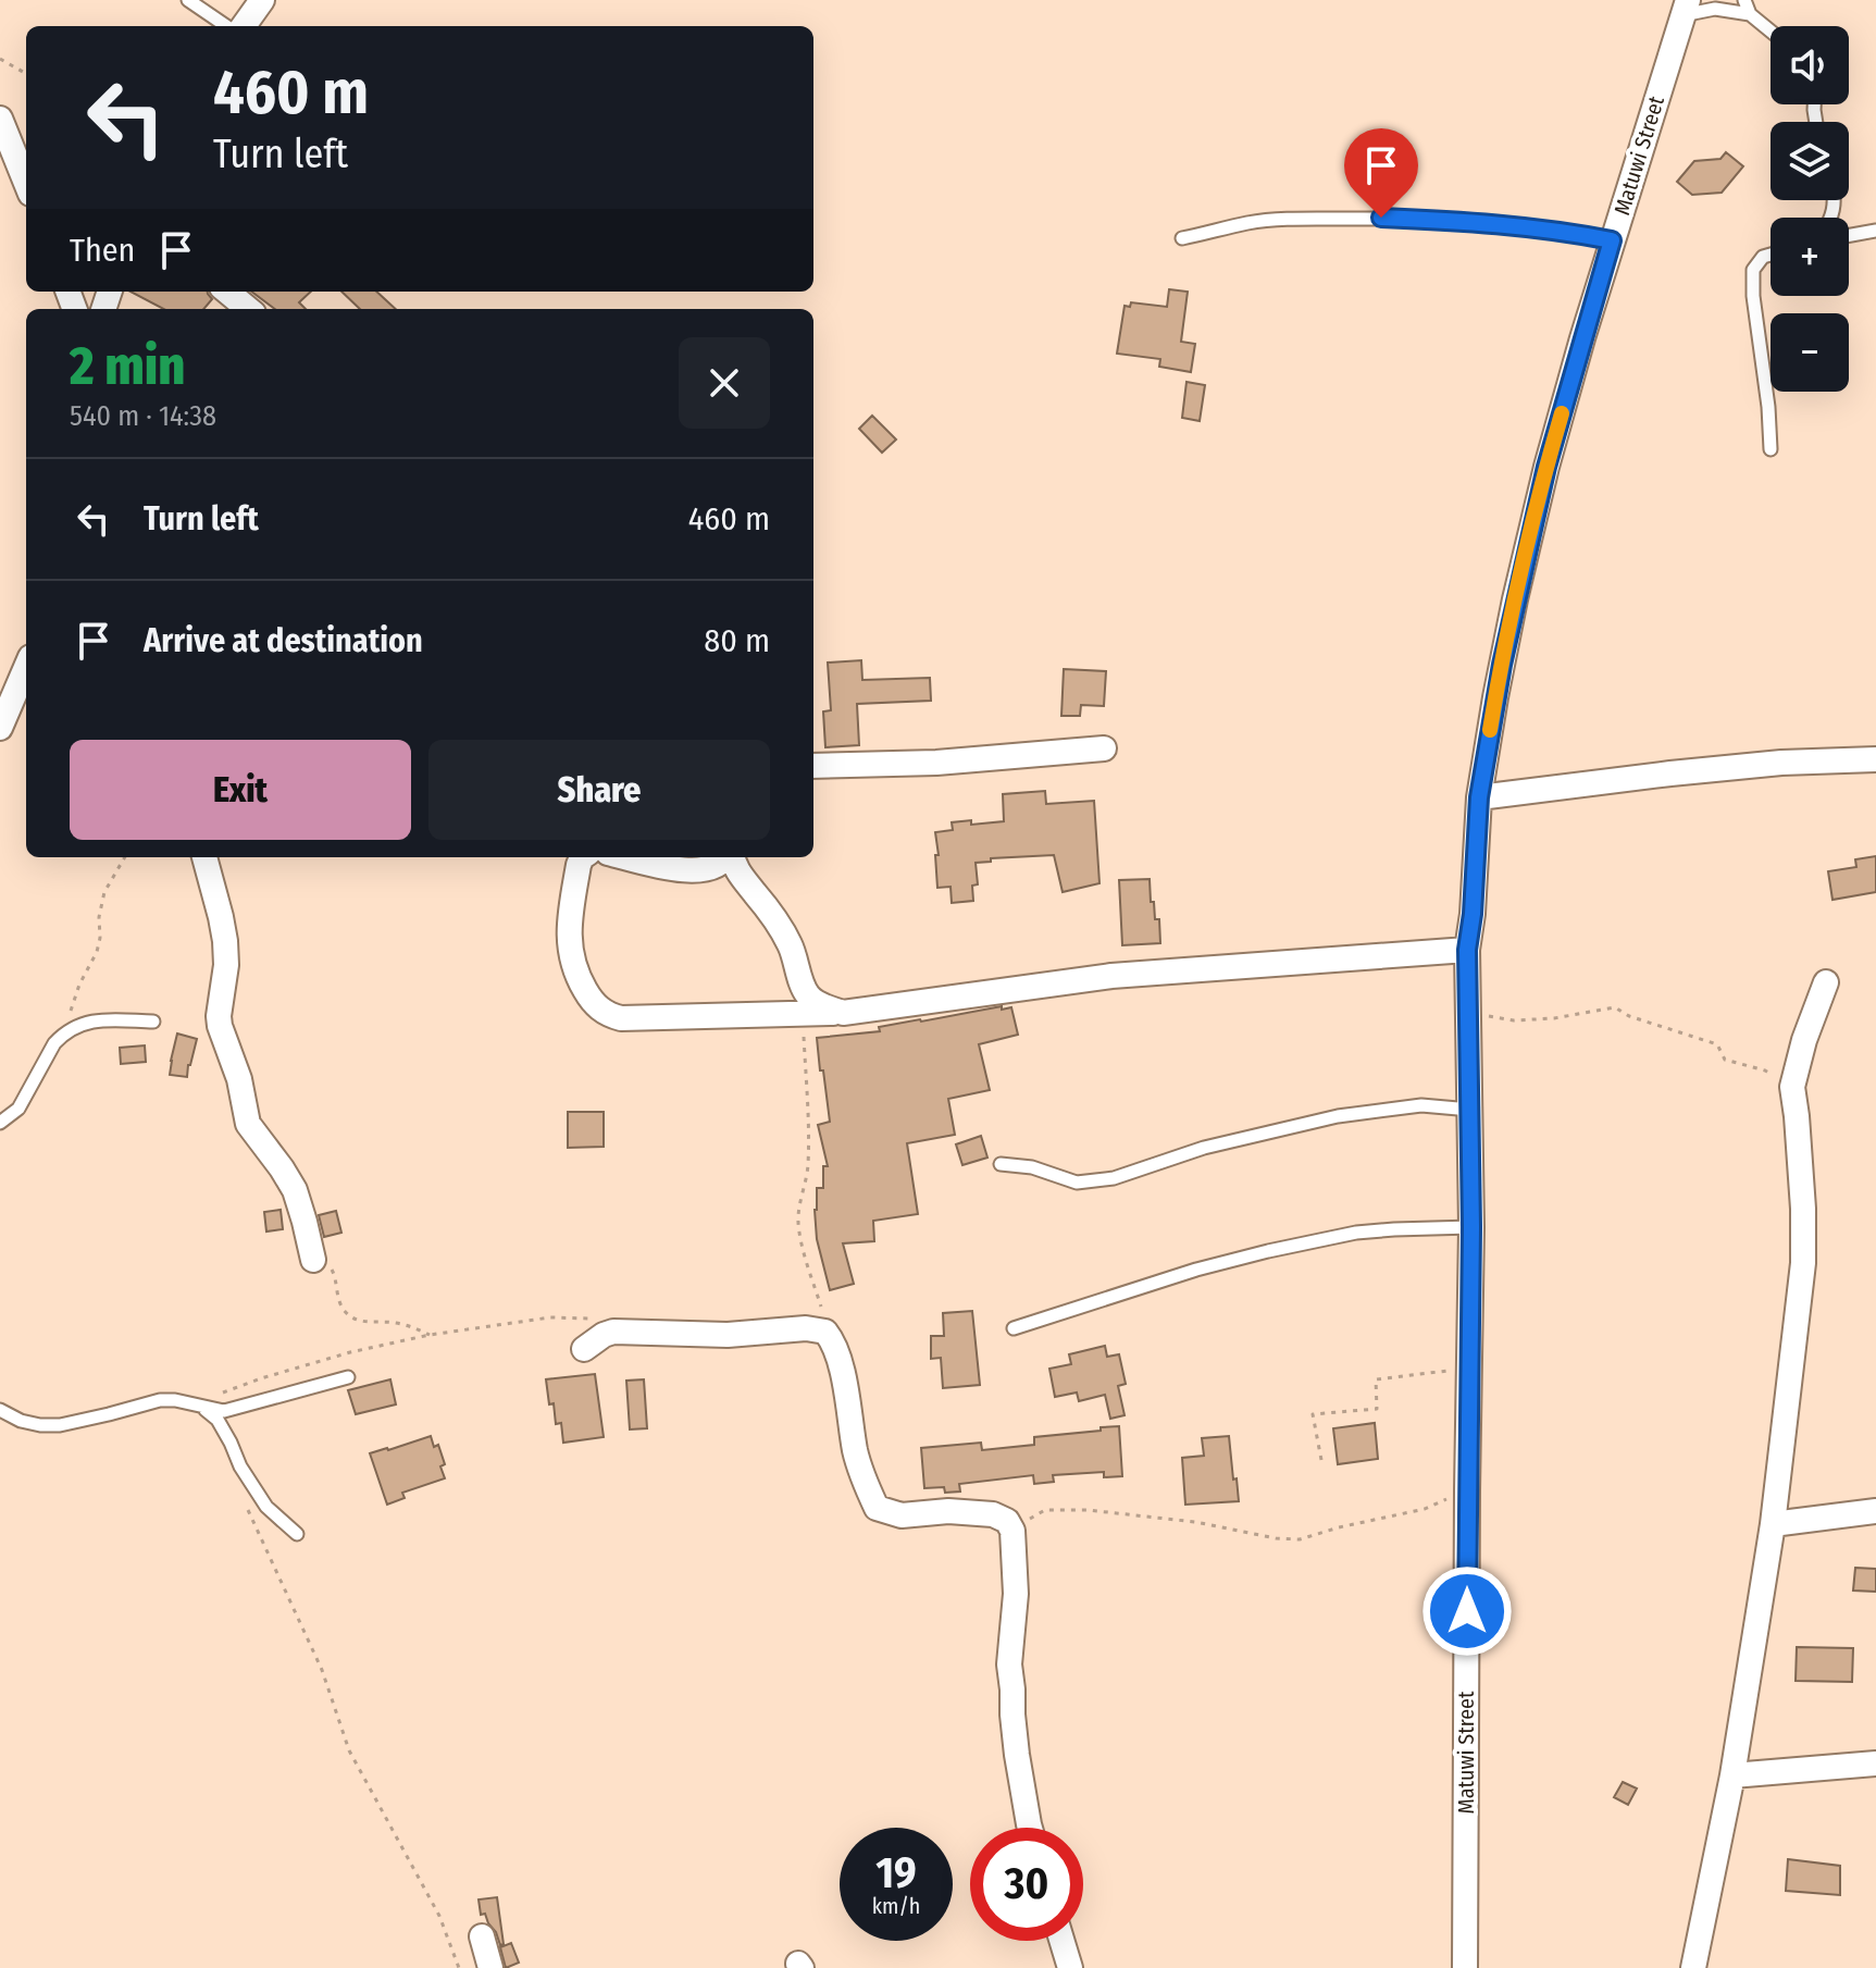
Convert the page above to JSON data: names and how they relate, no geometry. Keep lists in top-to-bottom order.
{
  "streets": {
    "street": ["Matuwi Street"]
  },
  "page": {
    "map_buttons": ["+", "−"],
    "turn": ["460 m", "Turn left"],
    "then": "Then",
    "heading": ["2 min", "540 m · 14:38"],
    "list": [
      {
        "name": "Turn left",
        "value": "460 m"
      },
      {
        "name": "Arrive at destination",
        "value": "80 m"
      }
    ],
    "buttons": ["Exit", "Share"],
    "speed": "19 km/h",
    "limit": "30"
  }
}
